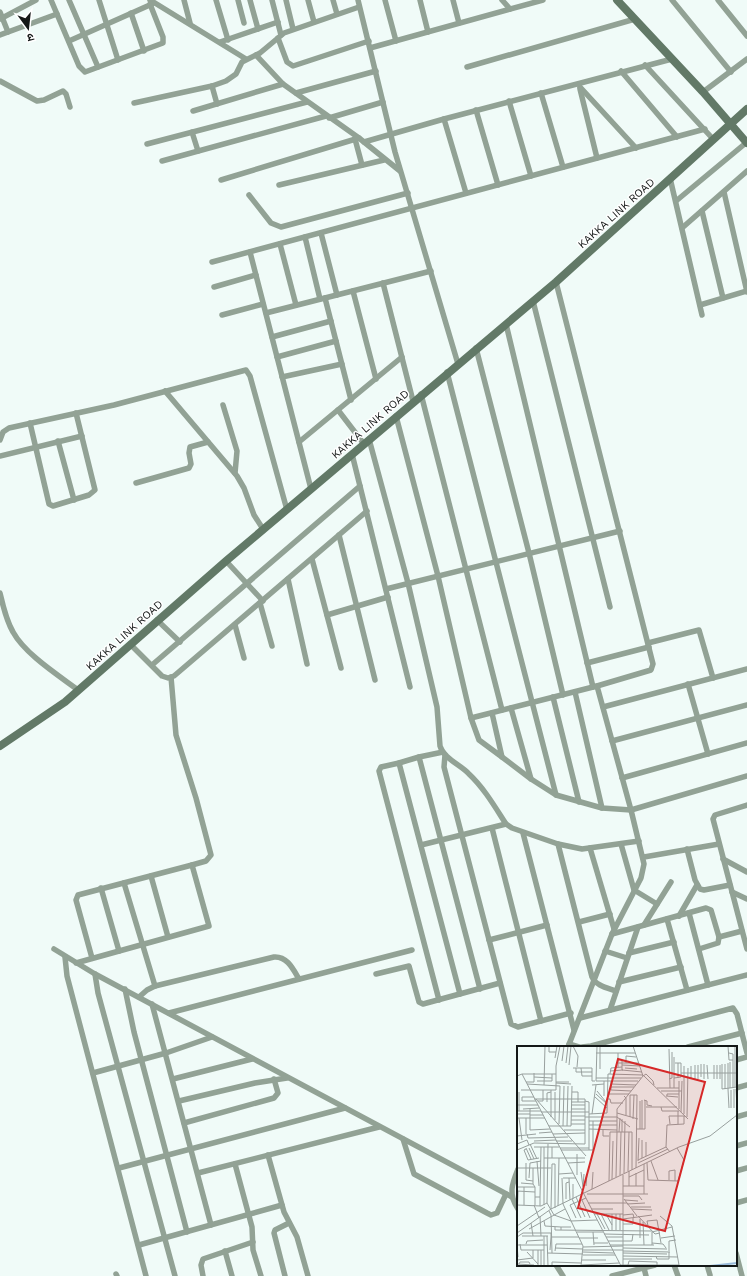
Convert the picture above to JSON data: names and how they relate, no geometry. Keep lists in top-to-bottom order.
{
  "streets": {
    "street": ["KAKKA LINK ROAD"]
  },
  "north": "bottom"
}
